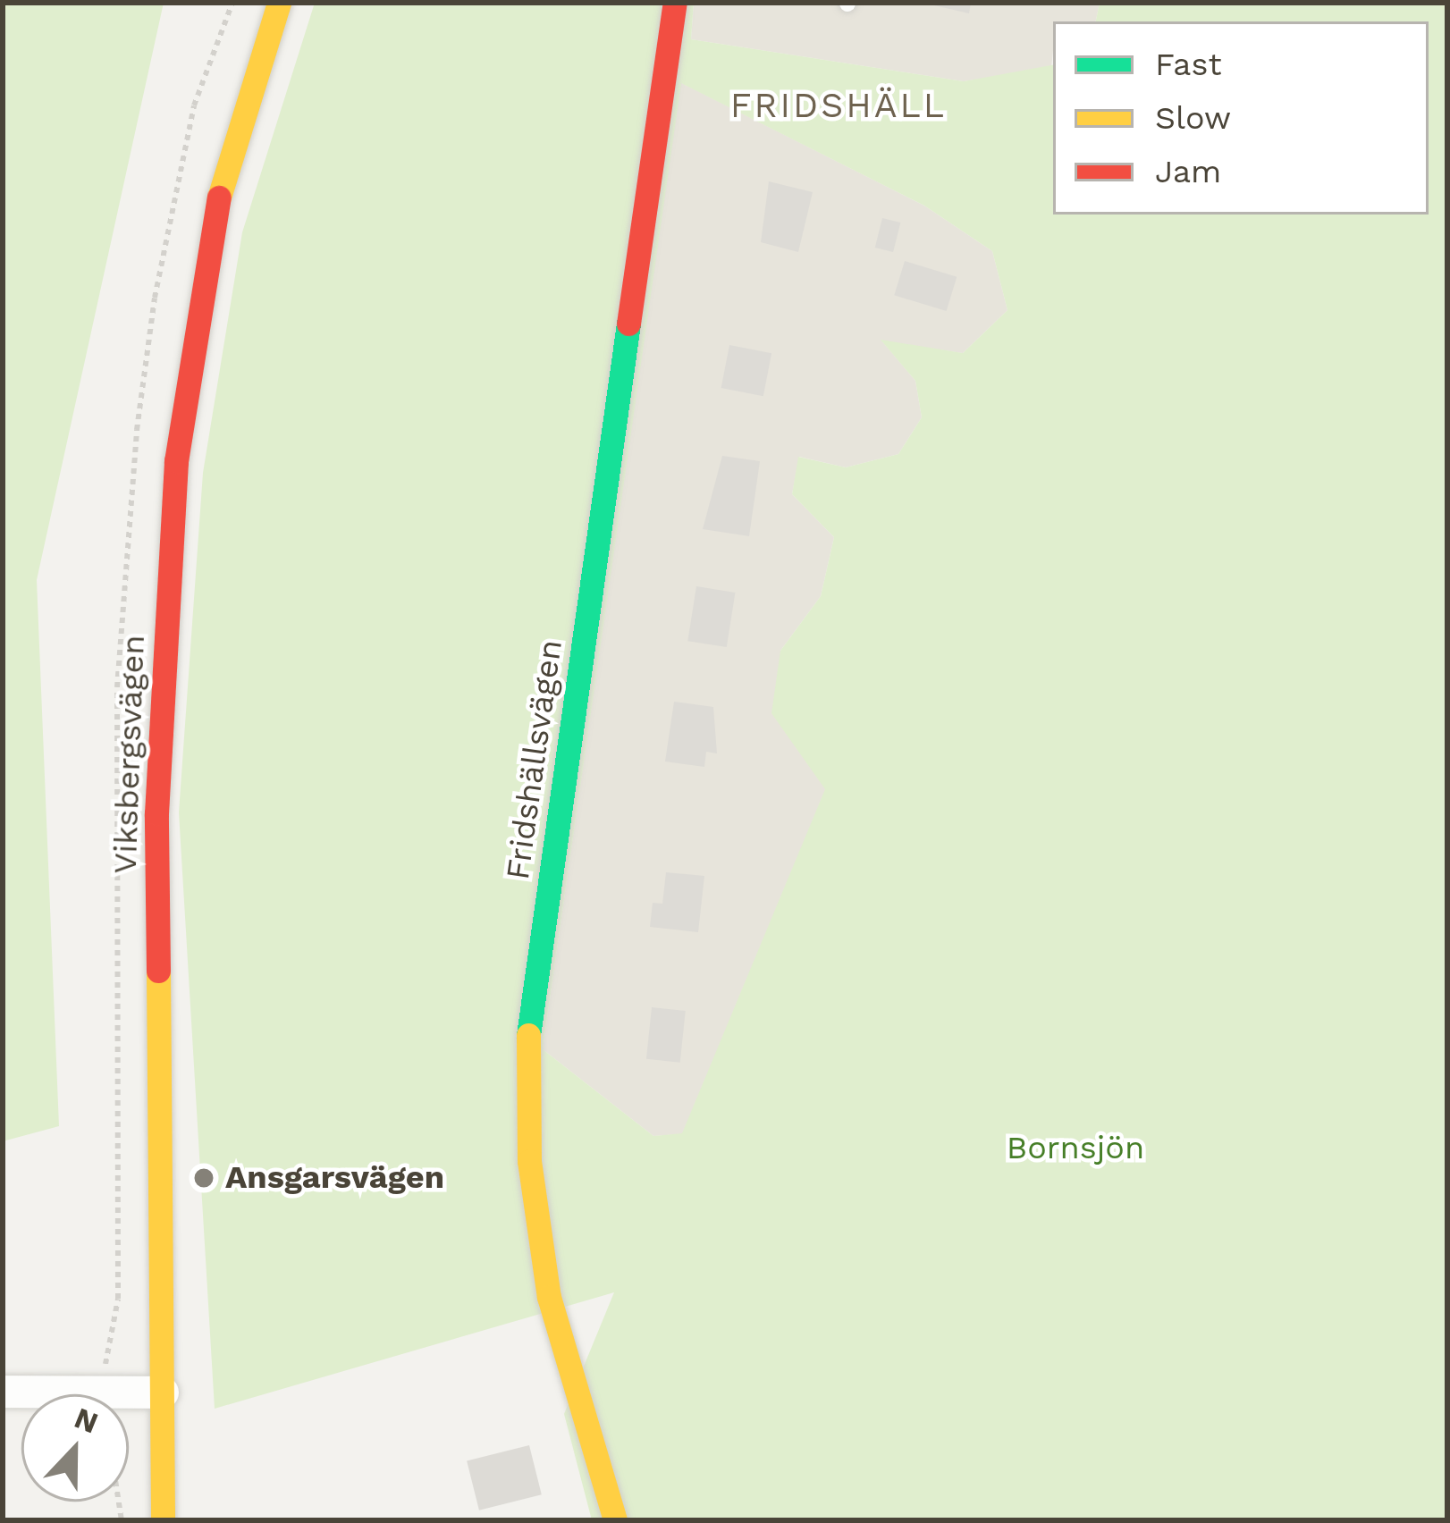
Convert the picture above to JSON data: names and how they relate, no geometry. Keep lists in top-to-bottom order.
{
  "streets": {
    "street": ["Viksbergsvägen", "Fridshällsvägen"]
  },
  "districts": ["FRIDSHÄLL"],
  "parks": ["Bornsjön"],
  "places": ["Ansgarsvägen"],
  "legend": ["Fast", "Slow", "Jam"],
  "north": "top"
}
